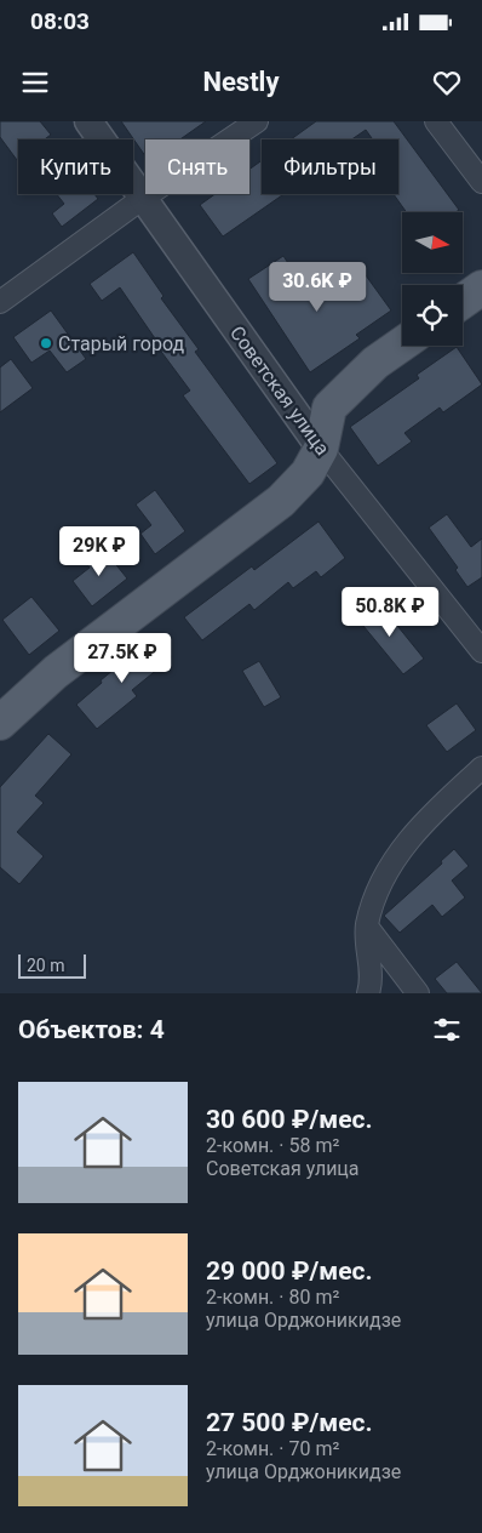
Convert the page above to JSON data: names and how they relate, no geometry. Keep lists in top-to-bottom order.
{
  "streets": {
    "street": ["Советская улица"]
  },
  "places": ["Старый город"],
  "scale_bar": "20 m",
  "north": "right",
  "page": {
    "status": "08:03",
    "header": "Nestly",
    "chip": ["Купить", "Снять", "Фильтры"],
    "price": [
      "30.6K ₽",
      "29K ₽",
      "50.8K ₽",
      "27.5K ₽"
    ],
    "scale": "20 m",
    "heading": "Объектов: 4",
    "list": [
      {
        "name": "30 600 ₽/мес.",
        "note": "2-комн. · 58 m² · Советская улица"
      },
      {
        "name": "29 000 ₽/мес.",
        "note": "2-комн. · 80 m² · улица Орджоникидзе"
      },
      {
        "name": "27 500 ₽/мес.",
        "note": "2-комн. · 70 m² · улица Орджоникидзе"
      }
    ]
  }
}
